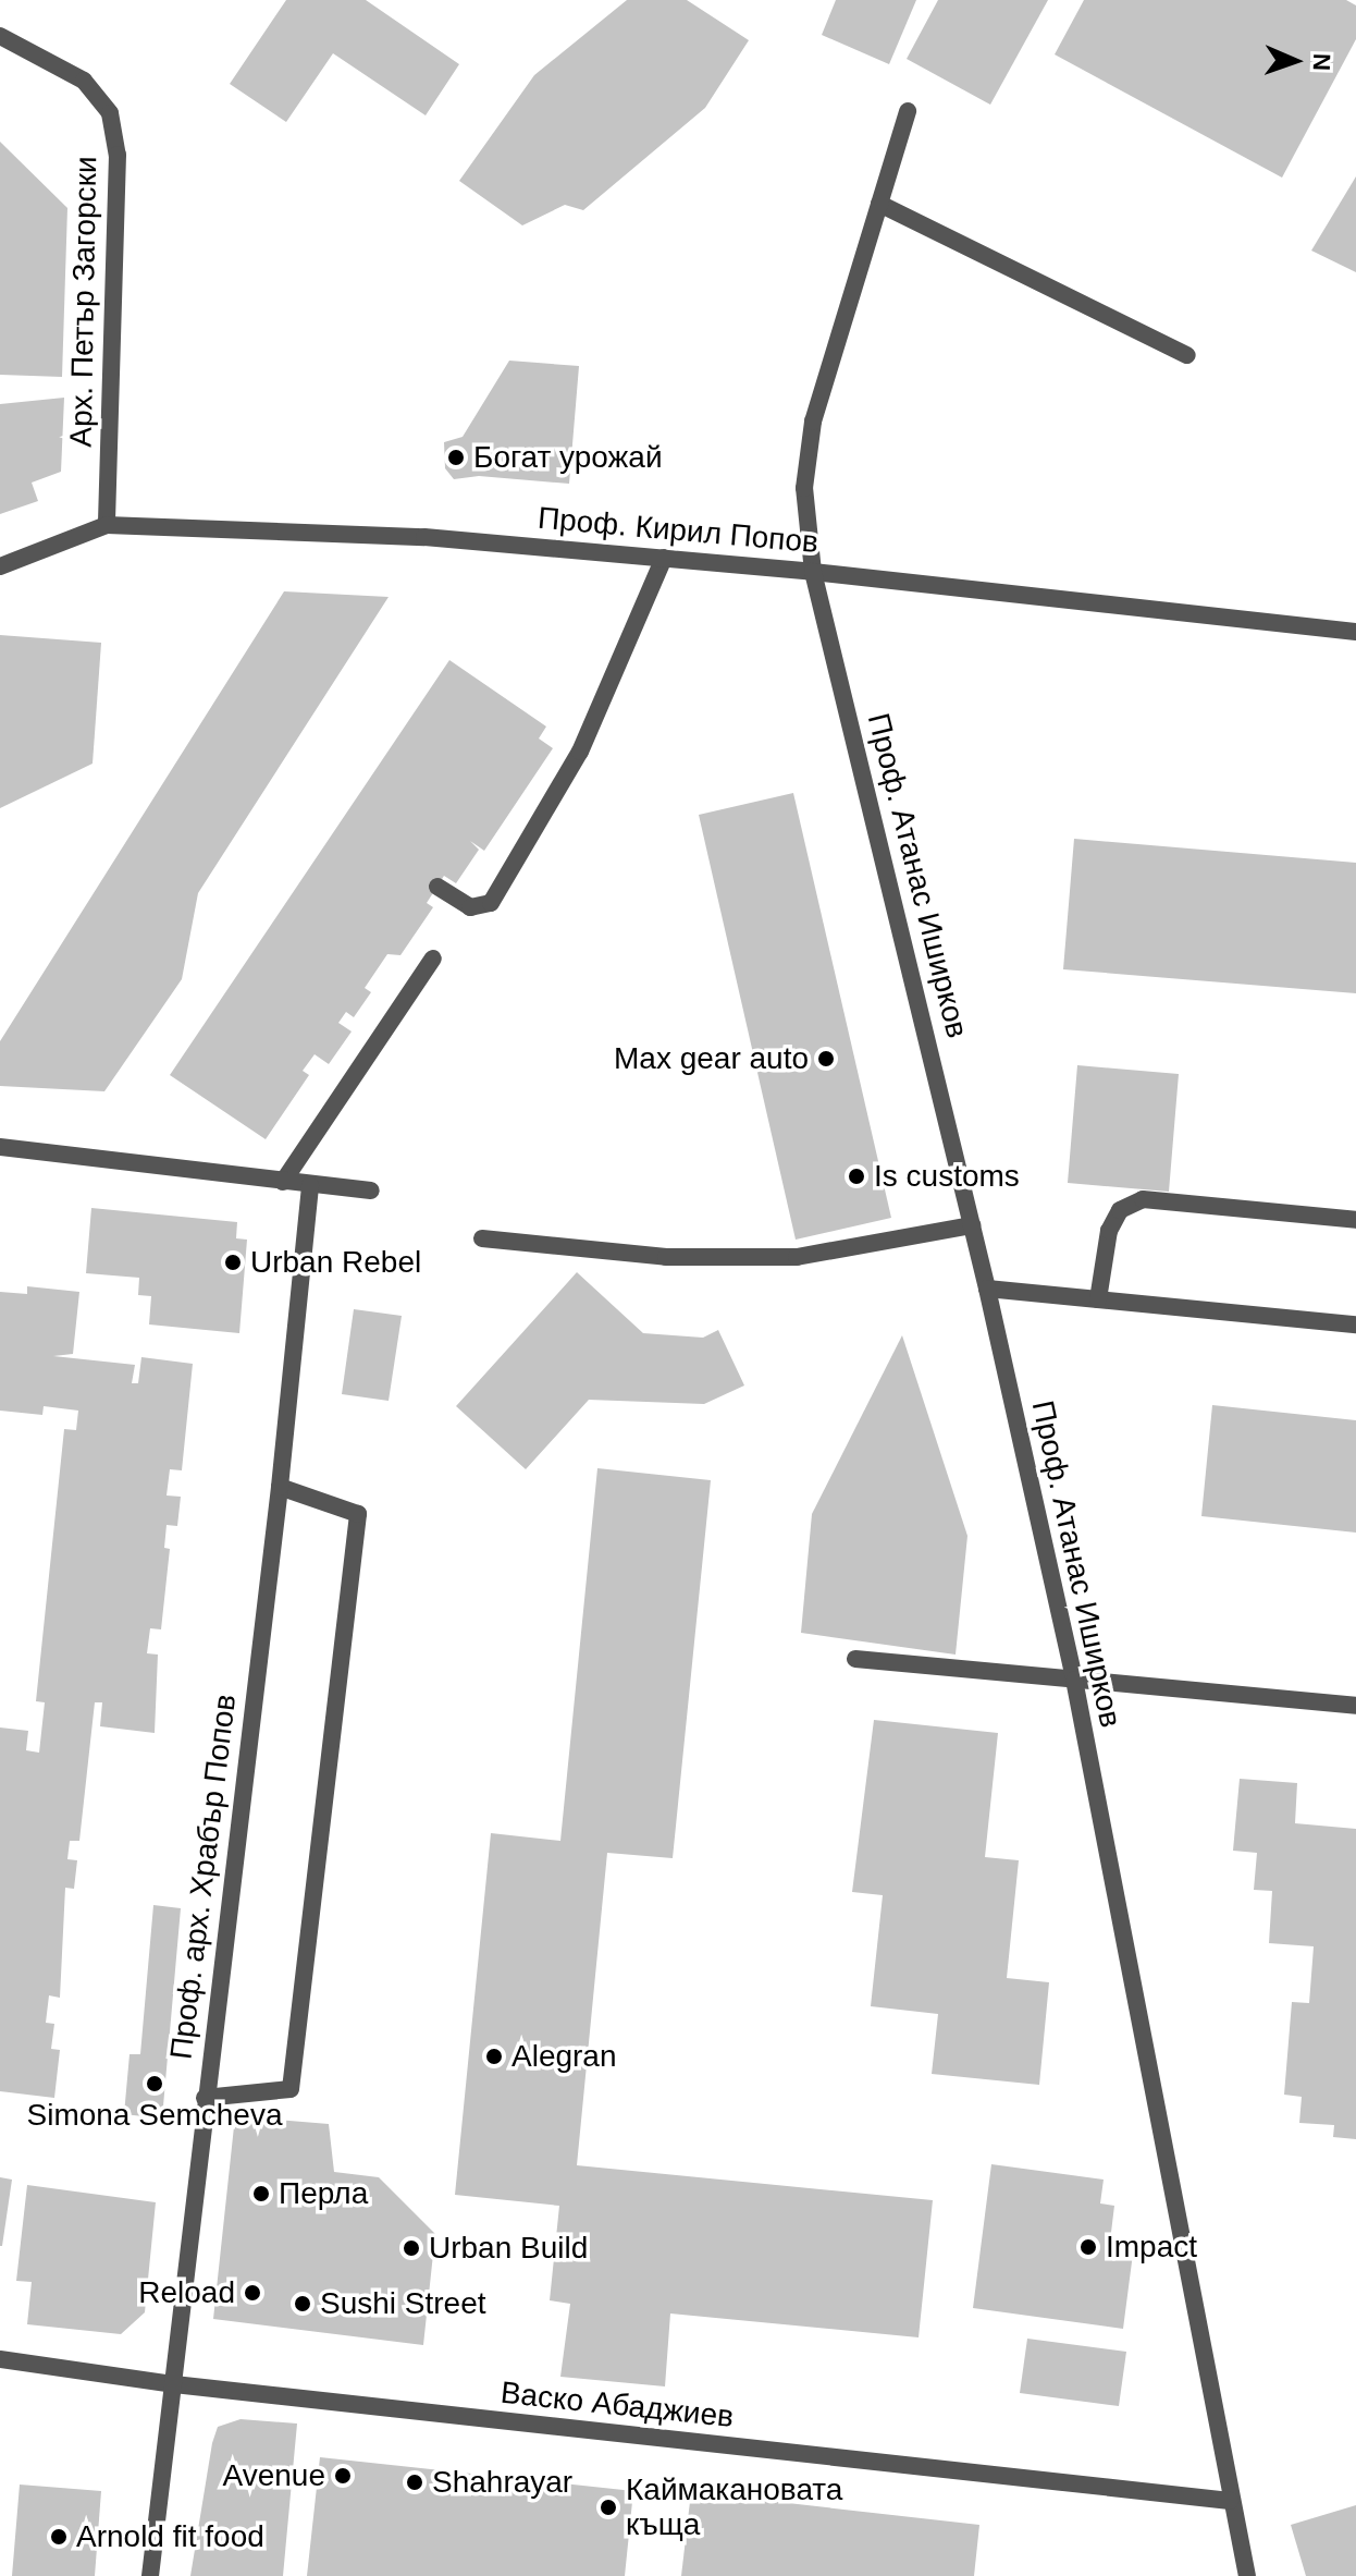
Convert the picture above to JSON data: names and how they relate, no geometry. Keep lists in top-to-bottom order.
{
  "streets": {
    "street": [
      "Арх. Петър Загорски",
      "Проф. Кирил Попов",
      "Проф. Атанас Иширков",
      "Проф. арх. Храбър Попов",
      "Васко Абаджиев"
    ]
  },
  "crossings": [
    ["Арх. Петър Загорски", "Проф. Кирил Попов"],
    ["Проф. Кирил Попов", "Проф. Атанас Иширков"],
    ["Проф. Атанас Иширков", "Васко Абаджиев"],
    ["Проф. арх. Храбър Попов", "Васко Абаджиев"]
  ],
  "places": [
    "Богат урожай",
    "Max gear auto",
    "Is customs",
    "Urban Rebel",
    "Alegran",
    "Simona Semcheva",
    "Перла",
    "Impact",
    "Urban Build",
    "Reload",
    "Sushi Street",
    "Avenue",
    "Shahrayar",
    "Каймакановата къща",
    "Arnold fit food"
  ],
  "north": "right"
}
